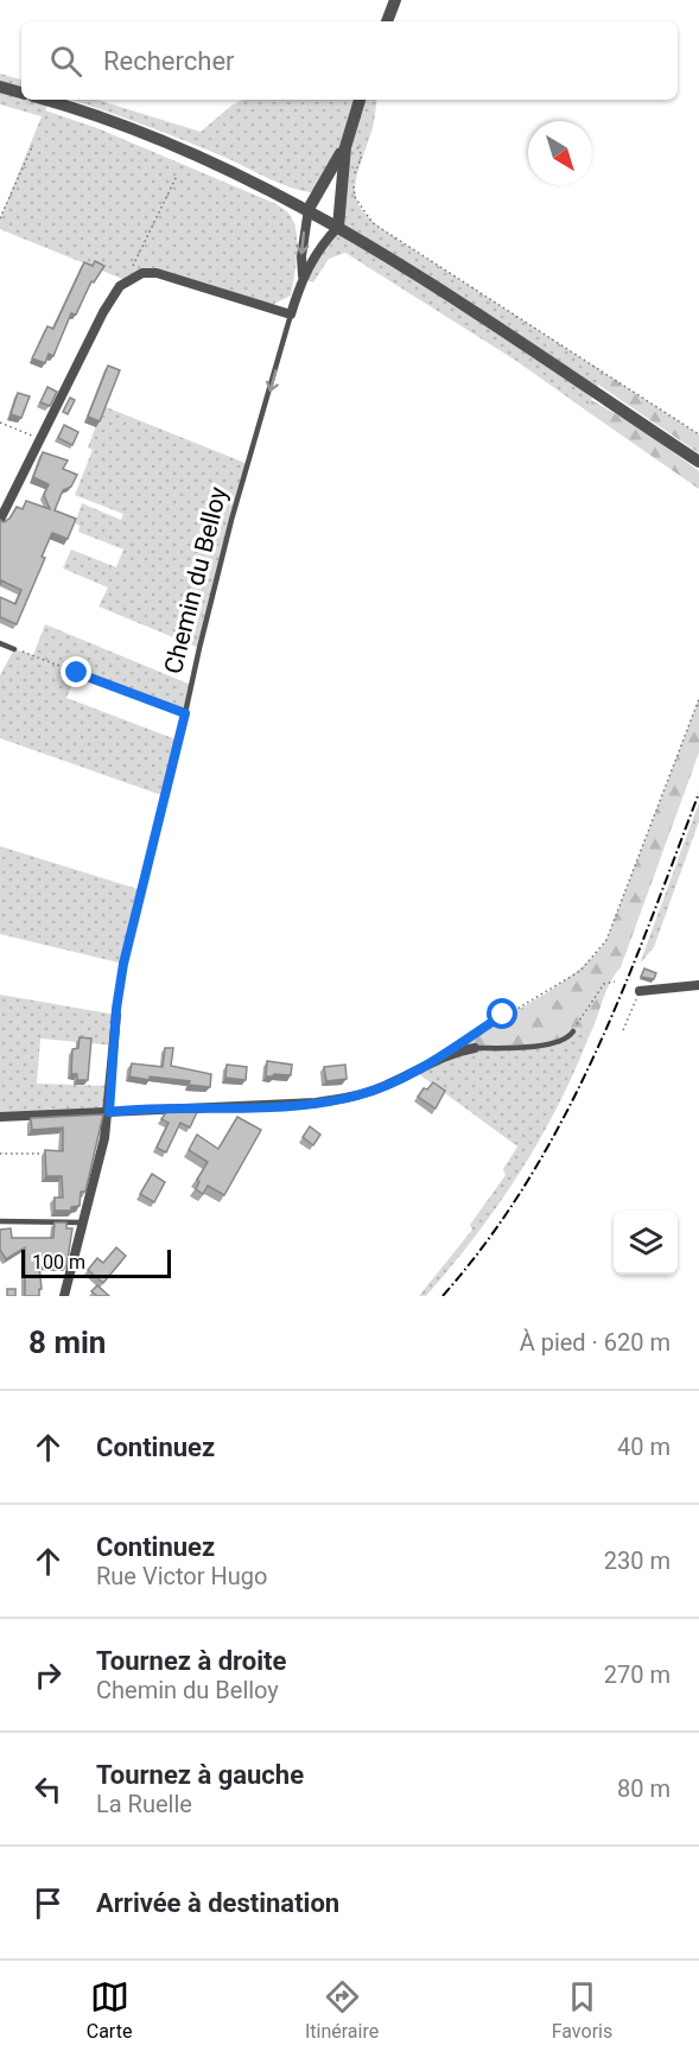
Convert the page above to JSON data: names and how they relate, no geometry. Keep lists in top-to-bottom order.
{
  "streets": {
    "street": ["Chemin du Belloy"]
  },
  "one_way": ["Chemin du Belloy"],
  "scale_bar": "100 m",
  "north": "bottom right",
  "page": {
    "search": "Rechercher",
    "scale": "100 m",
    "heading": ["8 min", "À pied · 620 m"],
    "list": [
      ["Continuez", "40 m"],
      ["Continuez", "Rue Victor Hugo", "230 m"],
      ["Tournez à droite", "Chemin du Belloy", "270 m"],
      ["Tournez à gauche", "La Ruelle", "80 m"],
      "Arrivée à destination"
    ],
    "nav": ["Carte", "Itinéraire", "Favoris"]
  }
}
